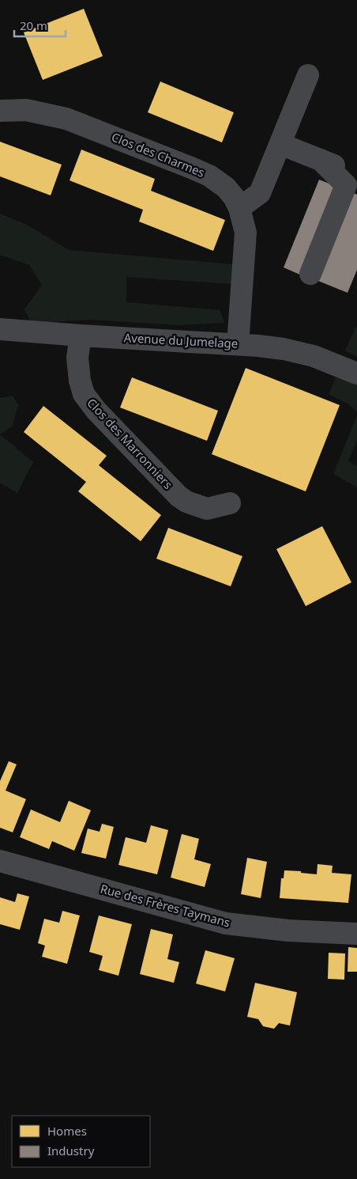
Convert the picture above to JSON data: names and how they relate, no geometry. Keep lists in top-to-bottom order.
{
  "streets": {
    "street": [
      "Clos des Charmes",
      "Avenue du Jumelage",
      "Clos des Marronniers",
      "Rue des Frères Taymans"
    ]
  },
  "crossings": [
    ["Clos des Charmes", "Avenue du Jumelage"],
    ["Avenue du Jumelage", "Clos des Marronniers"]
  ],
  "legend": ["Homes", "Industry"],
  "scale_bar": "20 m"
}
